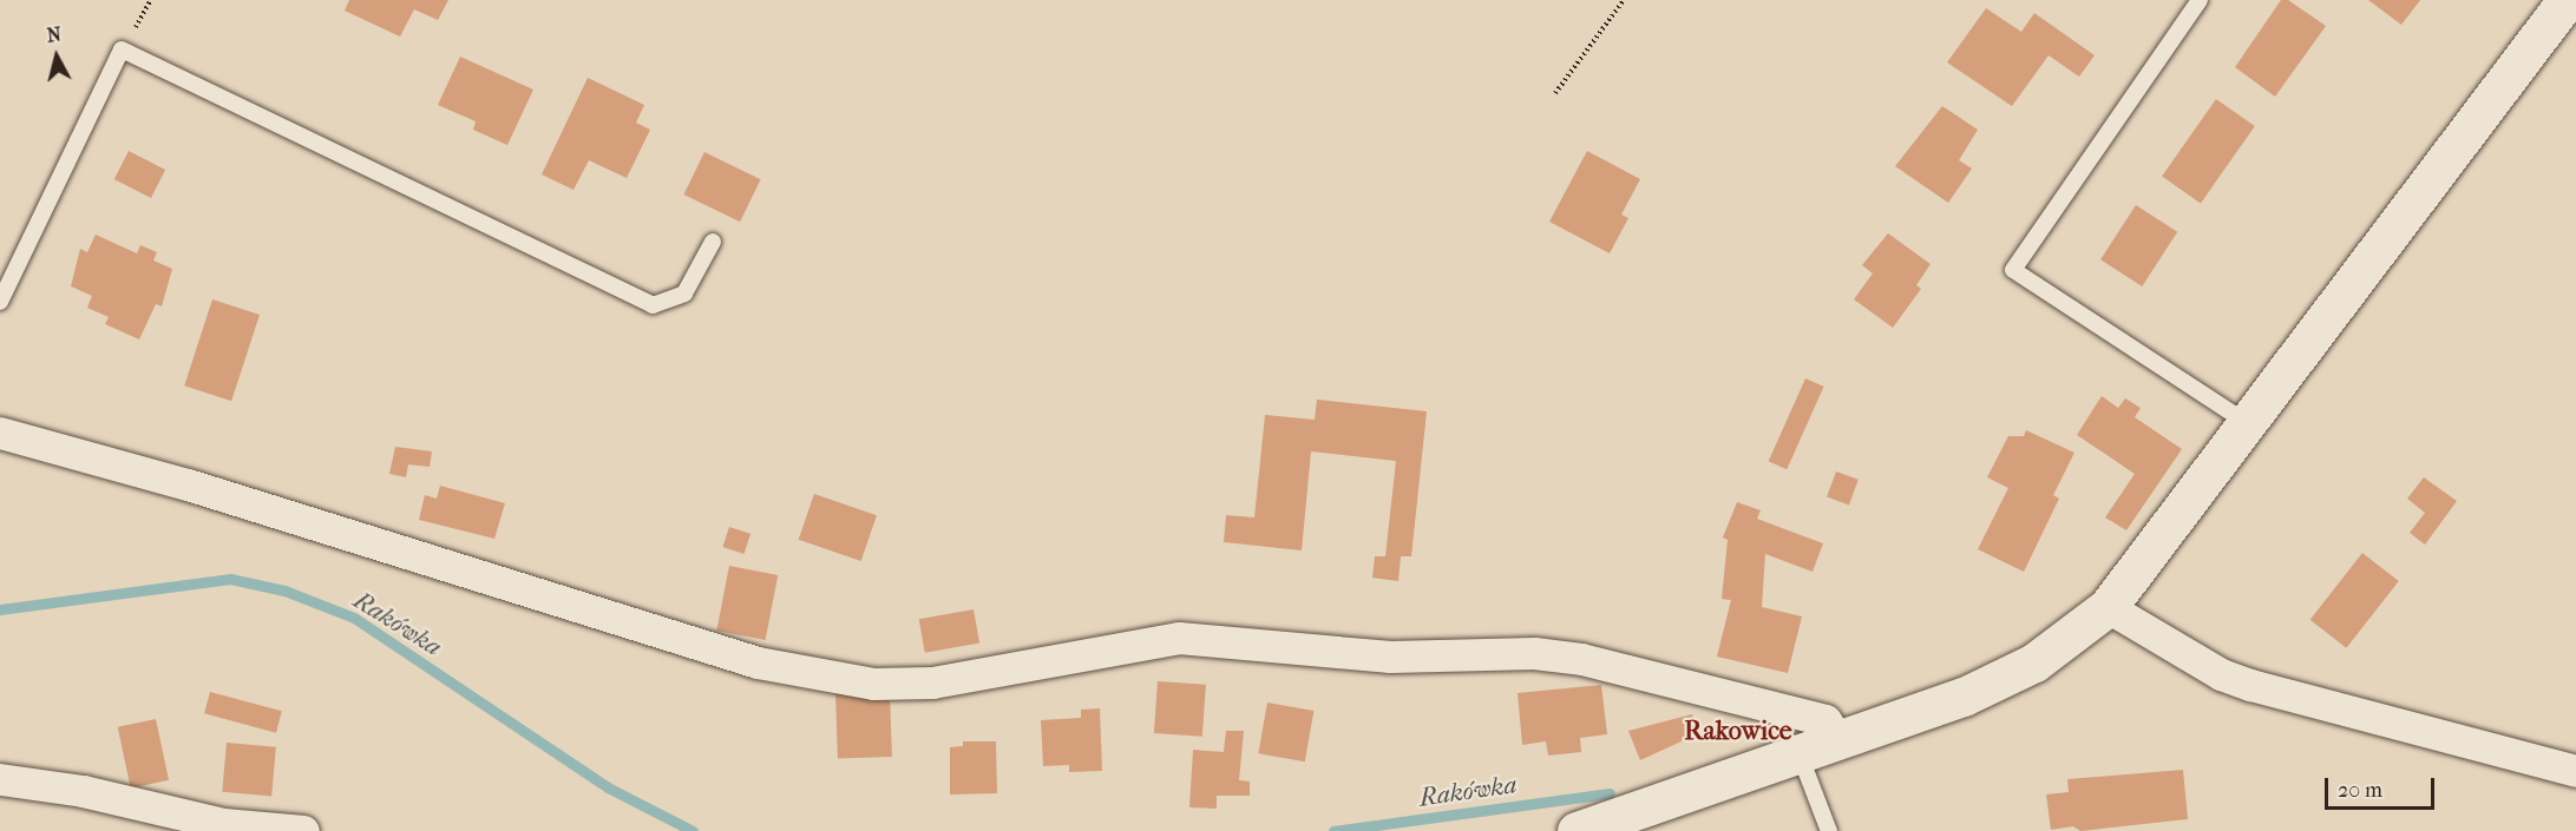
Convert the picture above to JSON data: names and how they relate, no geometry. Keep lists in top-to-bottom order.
{
  "districts": ["Rakowice"],
  "water": ["Rakówka"],
  "scale_bar": "20 m",
  "north": "top"
}
